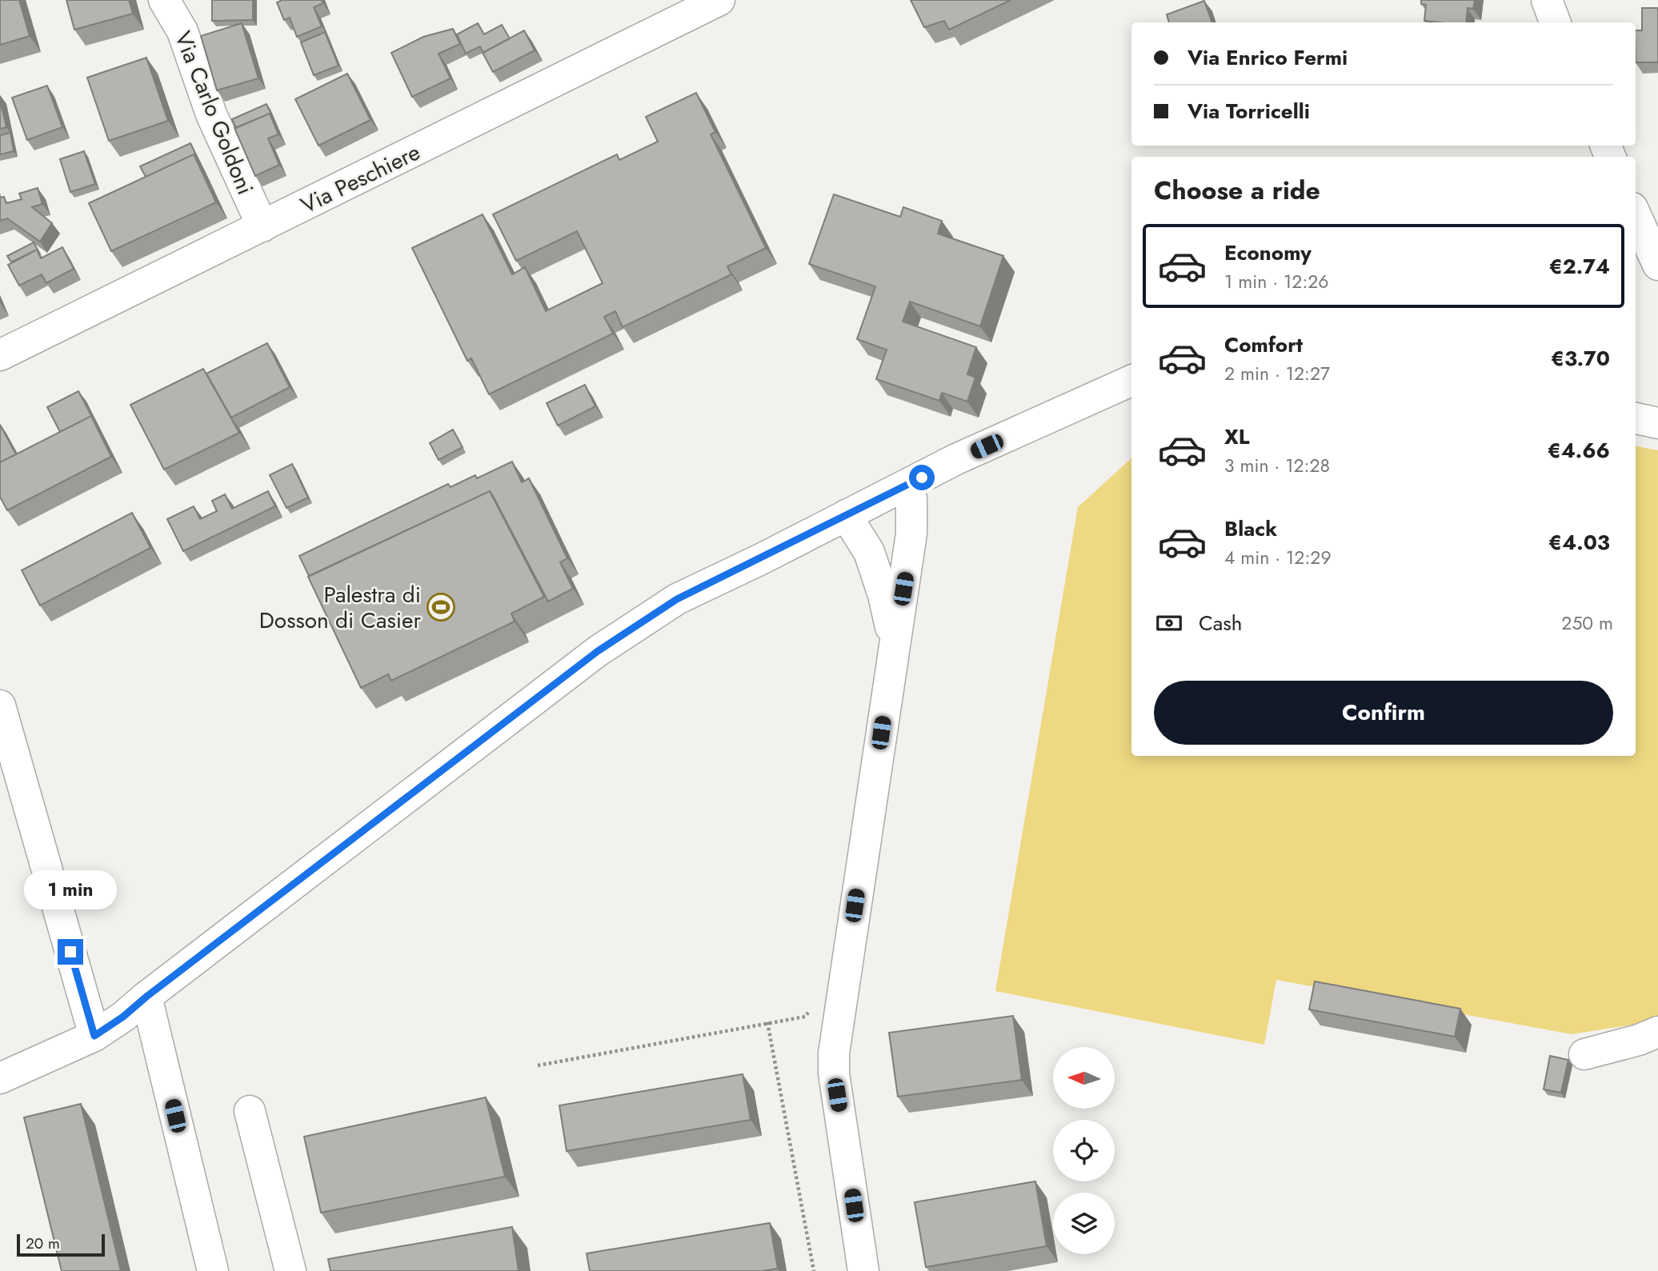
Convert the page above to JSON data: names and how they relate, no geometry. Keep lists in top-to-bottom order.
{
  "streets": {
    "street": ["Via Carlo Goldoni", "Via Peschiere"]
  },
  "crossings": [
    ["Via Carlo Goldoni", "Via Peschiere"]
  ],
  "places": {
    "sports": ["Palestra di Dosson di Casier"]
  },
  "scale_bar": "20 m",
  "north": "left",
  "page": {
    "banner": ["Via Enrico Fermi", "Via Torricelli"],
    "heading": "Choose a ride",
    "list": [
      {
        "name": "Economy",
        "note": "1 min · 12:26",
        "value": "€2.74"
      },
      {
        "name": "Comfort",
        "note": "2 min · 12:27",
        "value": "€3.70"
      },
      {
        "name": "XL",
        "note": "3 min · 12:28",
        "value": "€4.66"
      },
      {
        "name": "Black",
        "note": "4 min · 12:29",
        "value": "€4.03"
      }
    ],
    "pay": ["Cash", "250 m"],
    "buttons": "Confirm",
    "bubble": "1 min",
    "scale": "20 m"
  }
}
